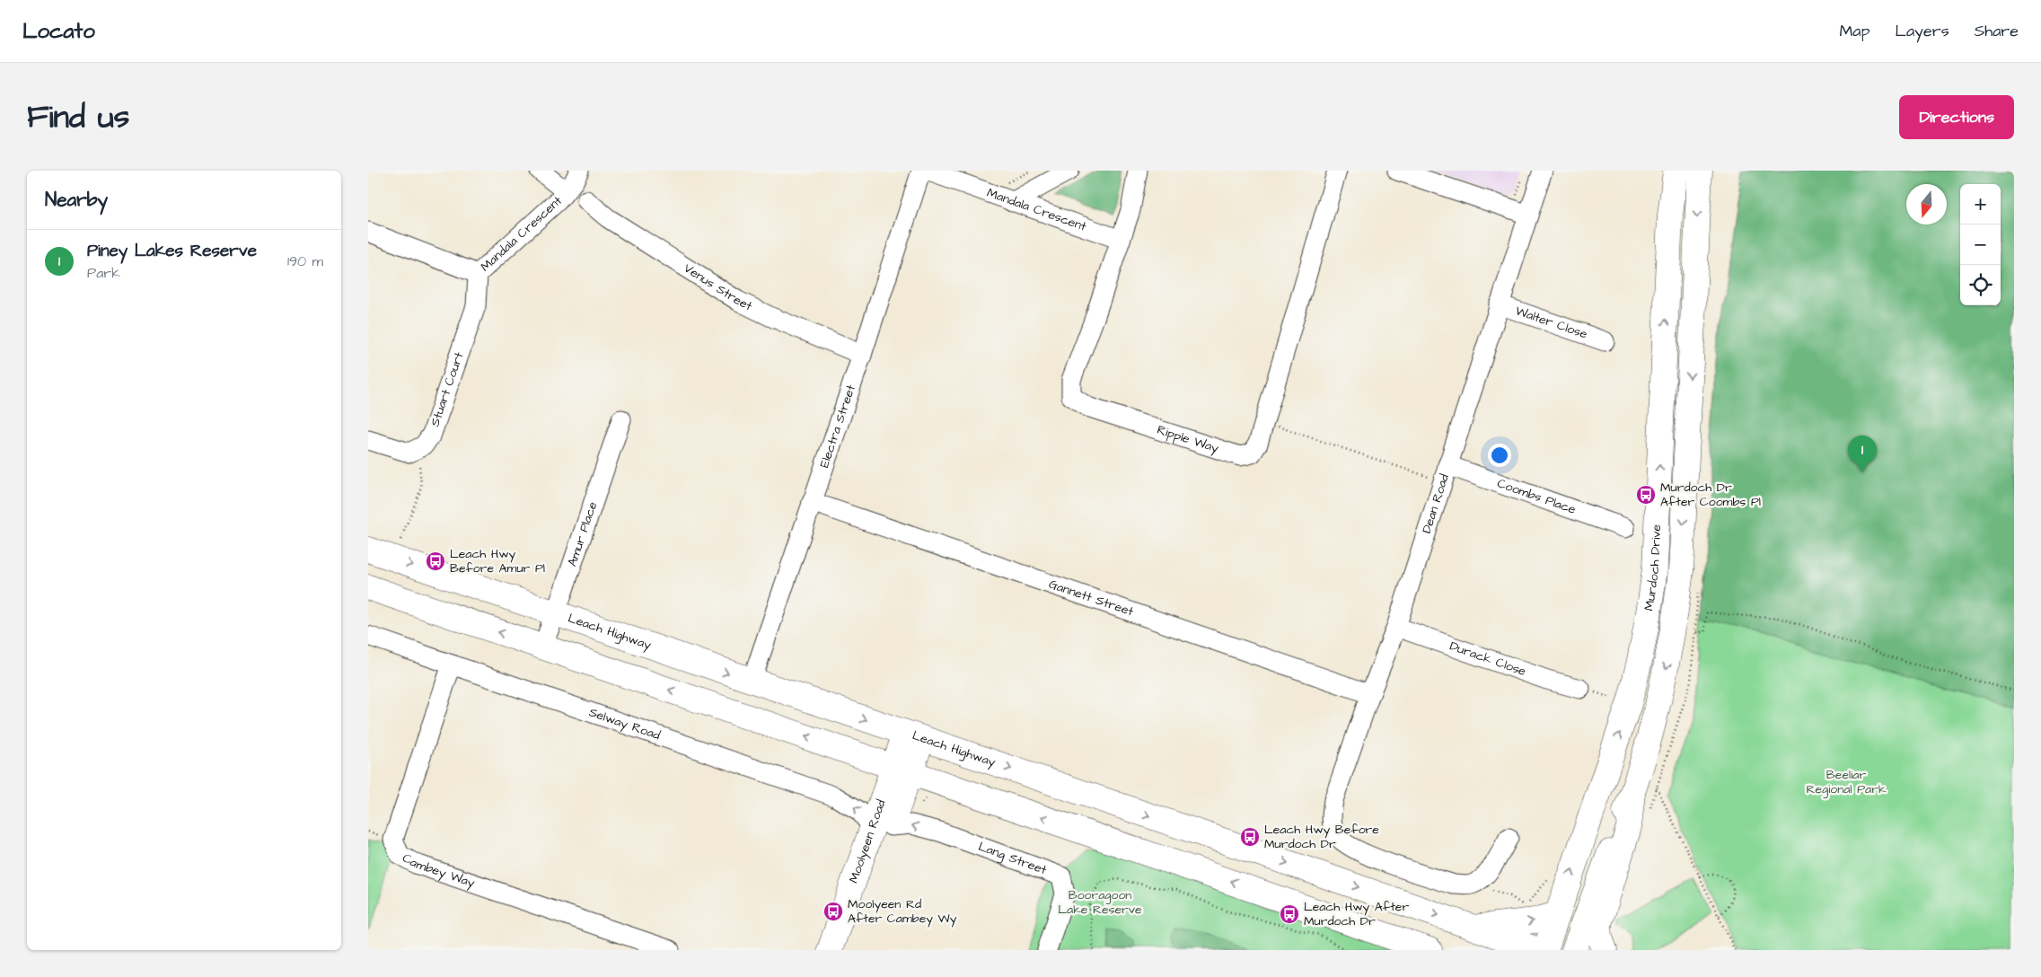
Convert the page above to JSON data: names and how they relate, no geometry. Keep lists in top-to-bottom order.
{
  "streets": {
    "main road": ["Murdoch Drive", "Leach Highway", "Moolyeen Road"],
    "street": [
      "Mandala Crescent",
      "Venus Street",
      "Walter Close",
      "Stuart Court",
      "Electra Street",
      "Ripple Way",
      "Coombs Place",
      "Dean Road",
      "Amur Place",
      "Gannett Street",
      "Durack Close",
      "Selway Road",
      "Lang Street",
      "Cambey Way"
    ]
  },
  "crossings": [
    ["Mandala Crescent", "Stuart Court"],
    ["Mandala Crescent", "Ripple Way"],
    ["Venus Street", "Electra Street"],
    ["Walter Close", "Dean Road"],
    ["Electra Street", "Gannett Street"],
    ["Electra Street", "Leach Highway"],
    ["Coombs Place", "Dean Road"],
    ["Dean Road", "Gannett Street"],
    ["Dean Road", "Durack Close"],
    ["Amur Place", "Leach Highway"],
    ["Leach Highway", "Moolyeen Road"],
    ["Selway Road", "Moolyeen Road"],
    ["Selway Road", "Lang Street"],
    ["Selway Road", "Cambey Way"],
    ["Moolyeen Road", "Lang Street"]
  ],
  "one_way": ["Selway Road"],
  "parks": ["Beeliar Regional Park", "Booragoon Lake Reserve"],
  "places": {
    "bus stop": [
      "Murdoch Dr After Coombs Pl",
      "Leach Hwy Before Amur Pl",
      "Leach Hwy Before Murdoch Dr",
      "Moolyeen Rd After Cambey Wy",
      "Leach Hwy After Murdoch Dr"
    ]
  },
  "north": "bottom",
  "page": {
    "header": "Locato",
    "nav": ["Map", "Layers", "Share"],
    "title": "Find us",
    "buttons": "Directions",
    "heading": "Nearby",
    "map_buttons": ["+", "−"],
    "list": [
      {
        "mark": "1",
        "name": "Piney Lakes Reserve",
        "note": "Park",
        "value": "190 m"
      }
    ],
    "pins": "1"
  }
}
